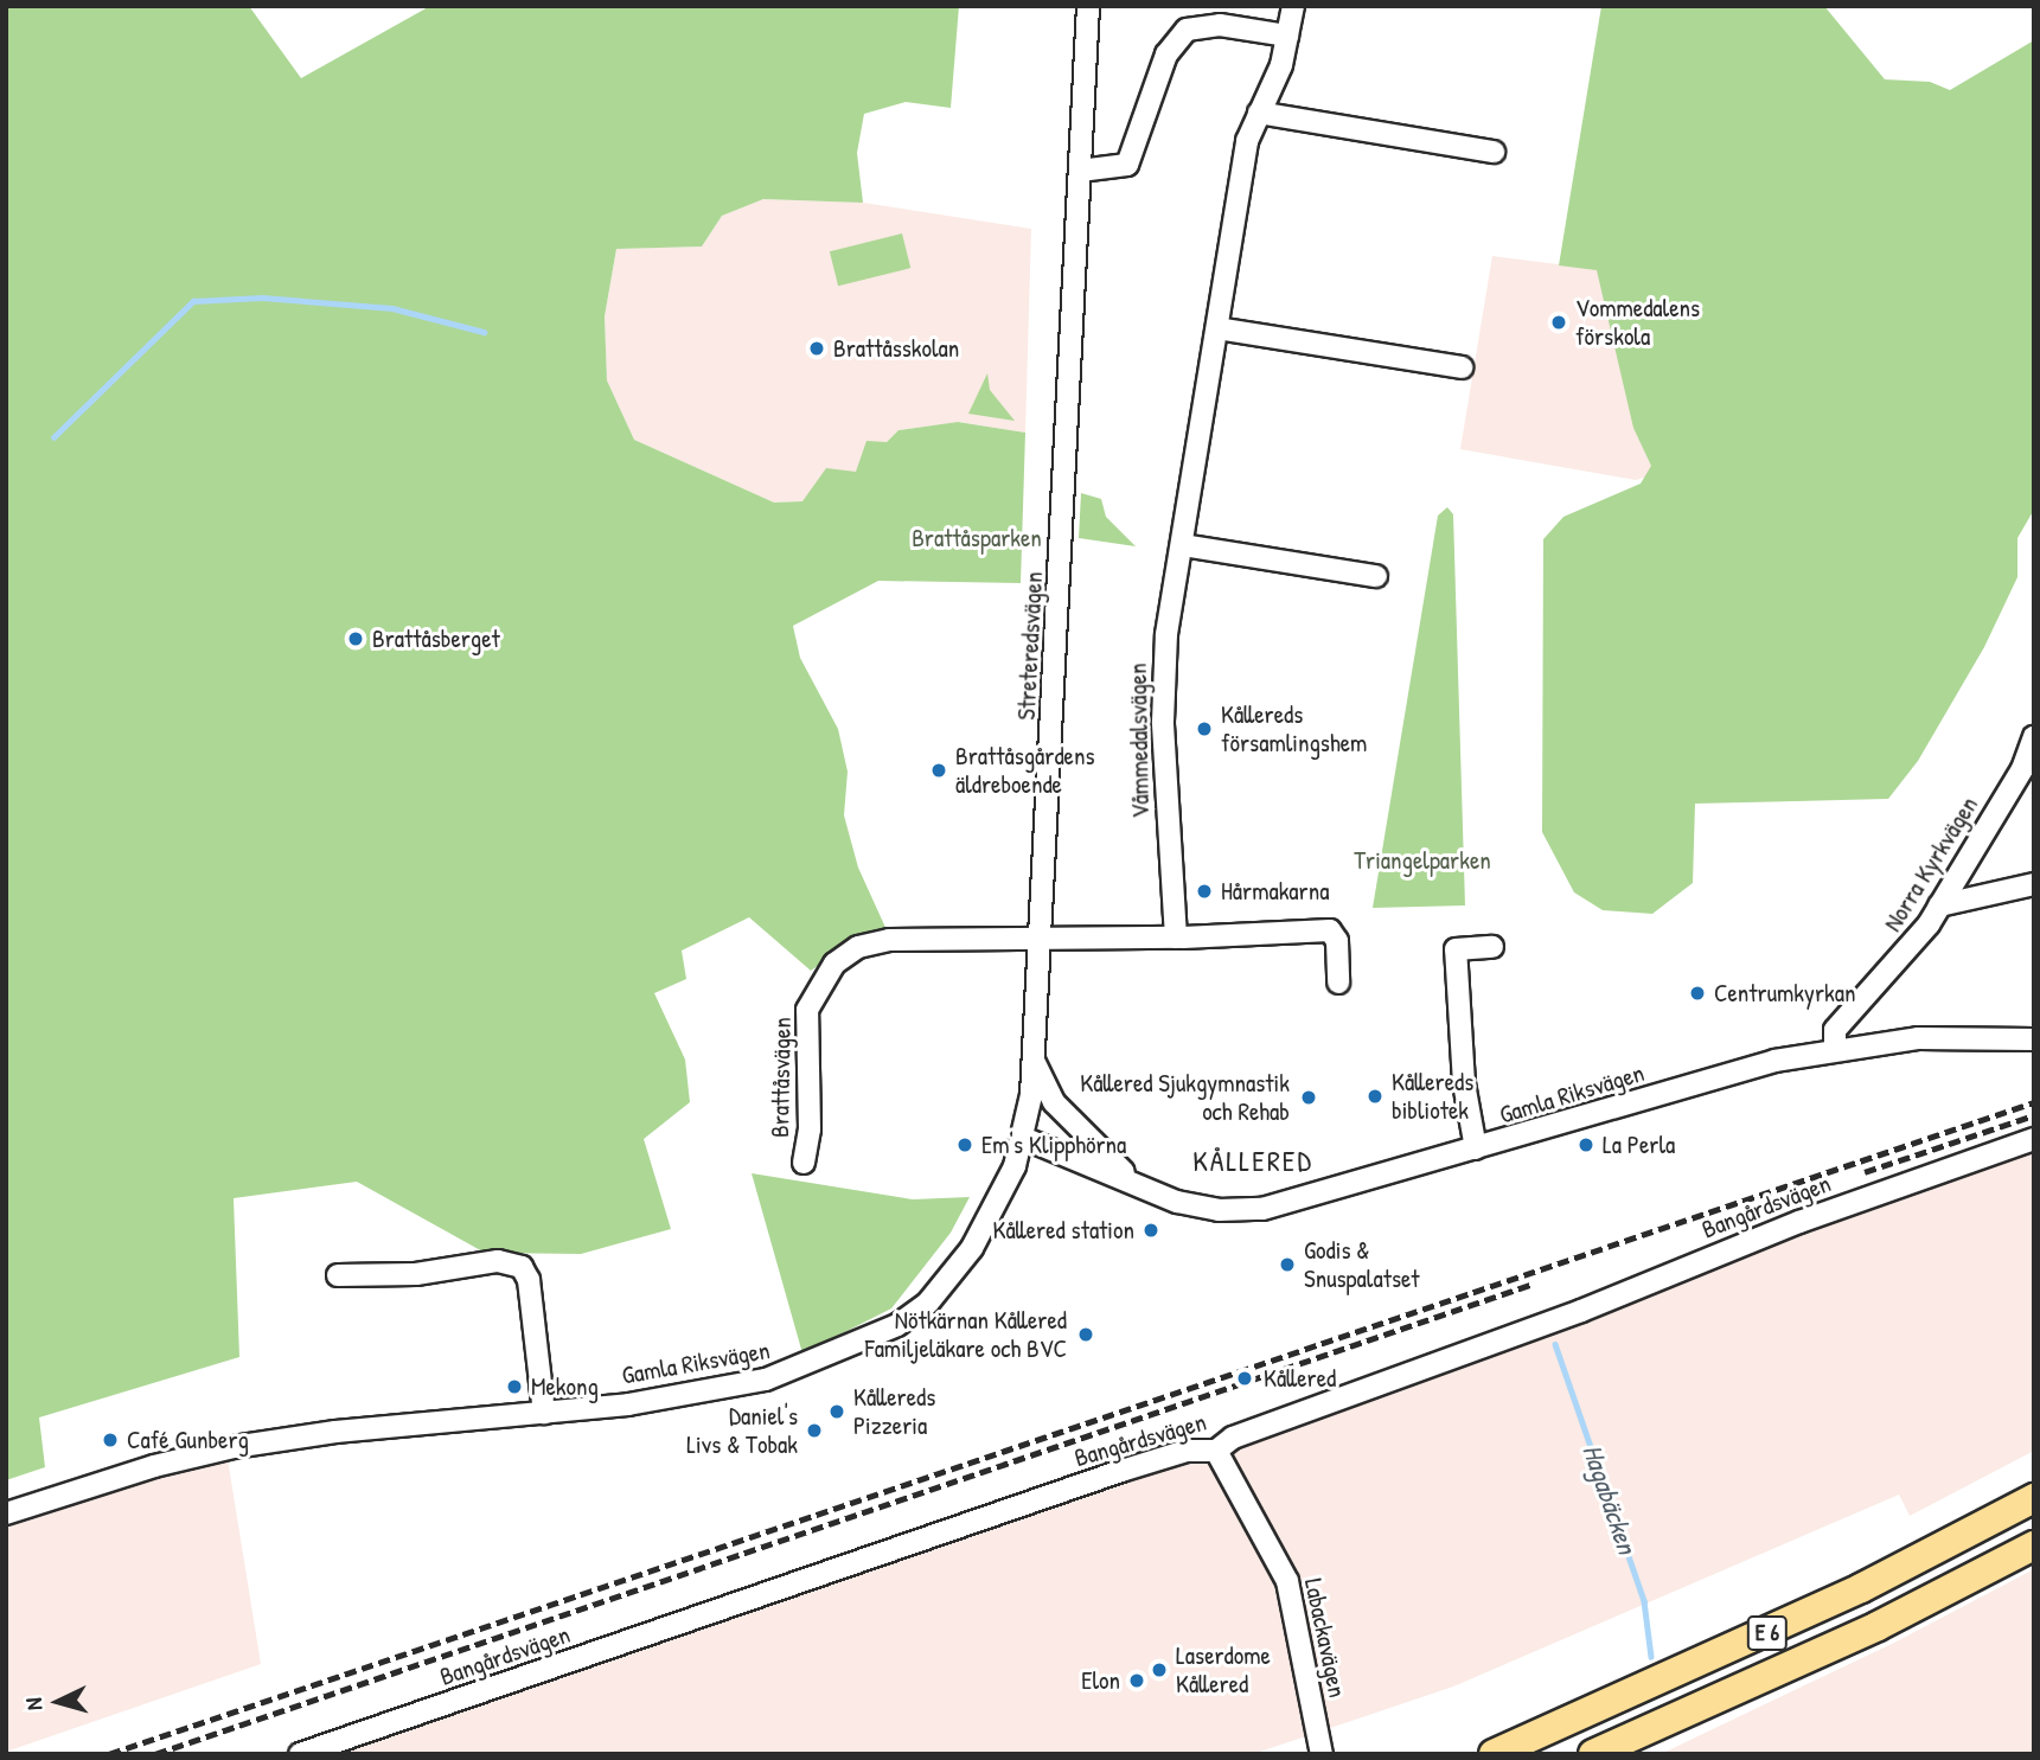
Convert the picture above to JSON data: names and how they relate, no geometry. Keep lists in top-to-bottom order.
{
  "streets": {
    "highway": ["E 6"],
    "street": [
      "Streteredsvägen",
      "Våmmedalsvägen",
      "Norra Kyrkvägen",
      "Brattåsvägen",
      "Gamla Riksvägen",
      "Bangårdsvägen",
      "Labackavägen"
    ]
  },
  "crossings": [
    ["Streteredsvägen", "Brattåsvägen"],
    ["Streteredsvägen", "Gamla Riksvägen"],
    ["Norra Kyrkvägen", "Gamla Riksvägen"],
    ["Bangårdsvägen", "Labackavägen"]
  ],
  "districts": ["KÅLLERED"],
  "water": ["Hagabäcken"],
  "parks": ["Brattåsparken", "Triangelparken"],
  "places": [
    "Vommedalens förskola",
    "Brattåsskolan",
    "Brattåsberget",
    "Kållereds församlingshem",
    "Brattåsgårdens äldreboende",
    "Hårmakarna",
    "Centrumkyrkan",
    "Kållereds bibliotek",
    "Kållered Sjukgymnastik och Rehab",
    "Em's Klipphörna",
    "La Perla",
    "Kållered station",
    "Godis & Snuspalatset",
    "Nötkärnan Kållered Familjeläkare och BVC",
    "Kållered",
    "Mekong",
    "Kållereds Pizzeria",
    "Daniel's Livs & Tobak",
    "Café Gunberg",
    "Laserdome Kållered",
    "Elon"
  ],
  "north": "left"
}
